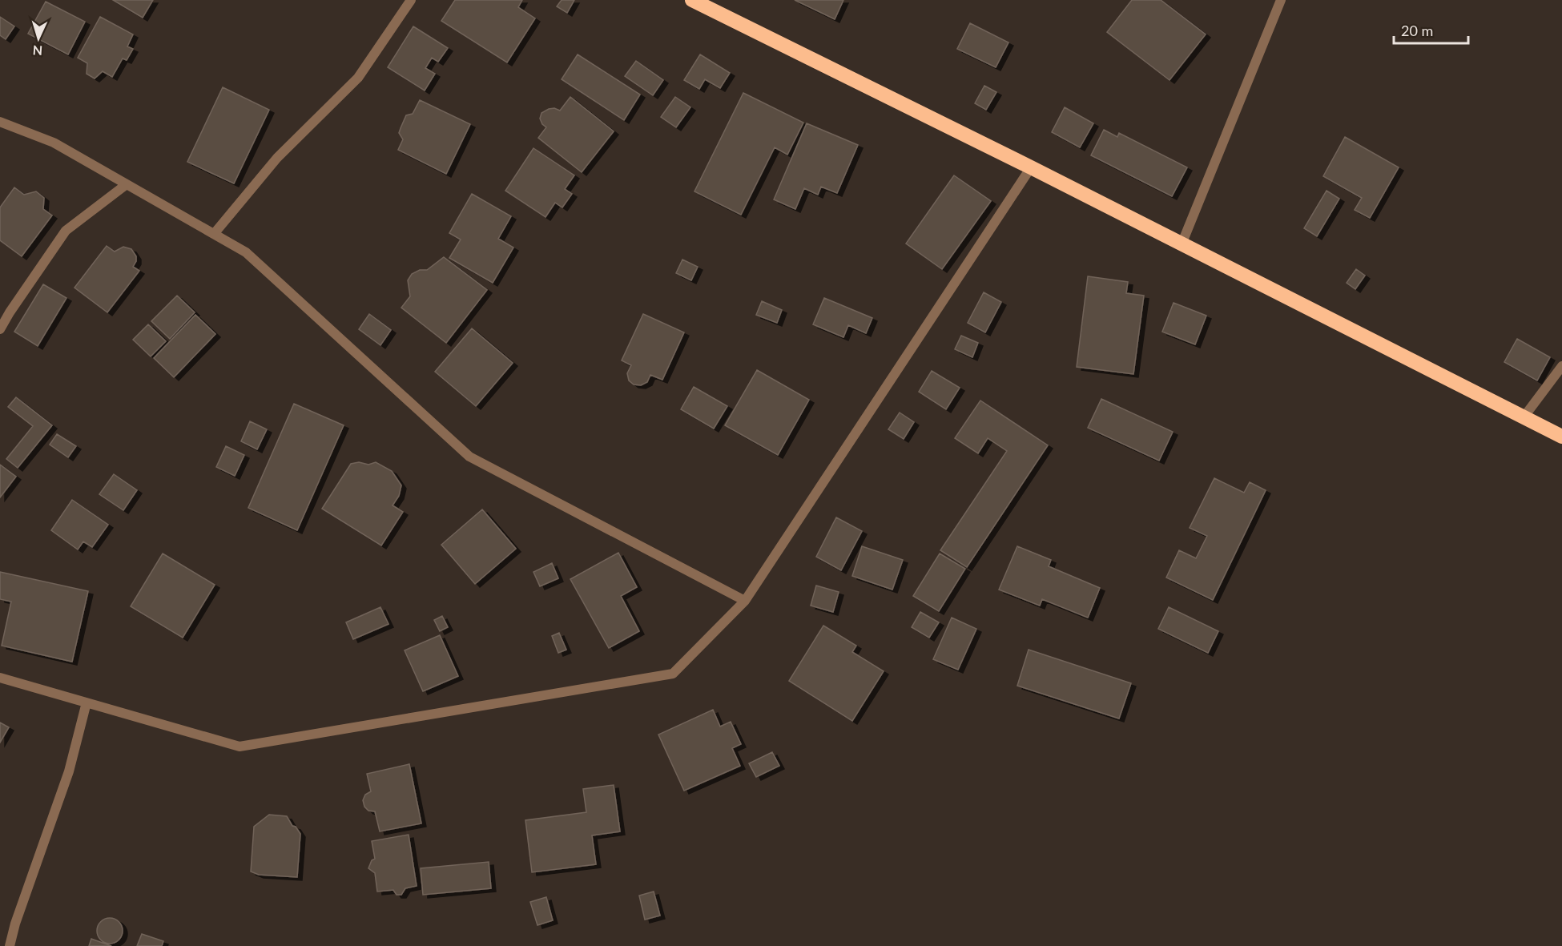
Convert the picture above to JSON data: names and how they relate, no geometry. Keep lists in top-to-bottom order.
{
  "scale_bar": "20 m",
  "north": "bottom"
}
